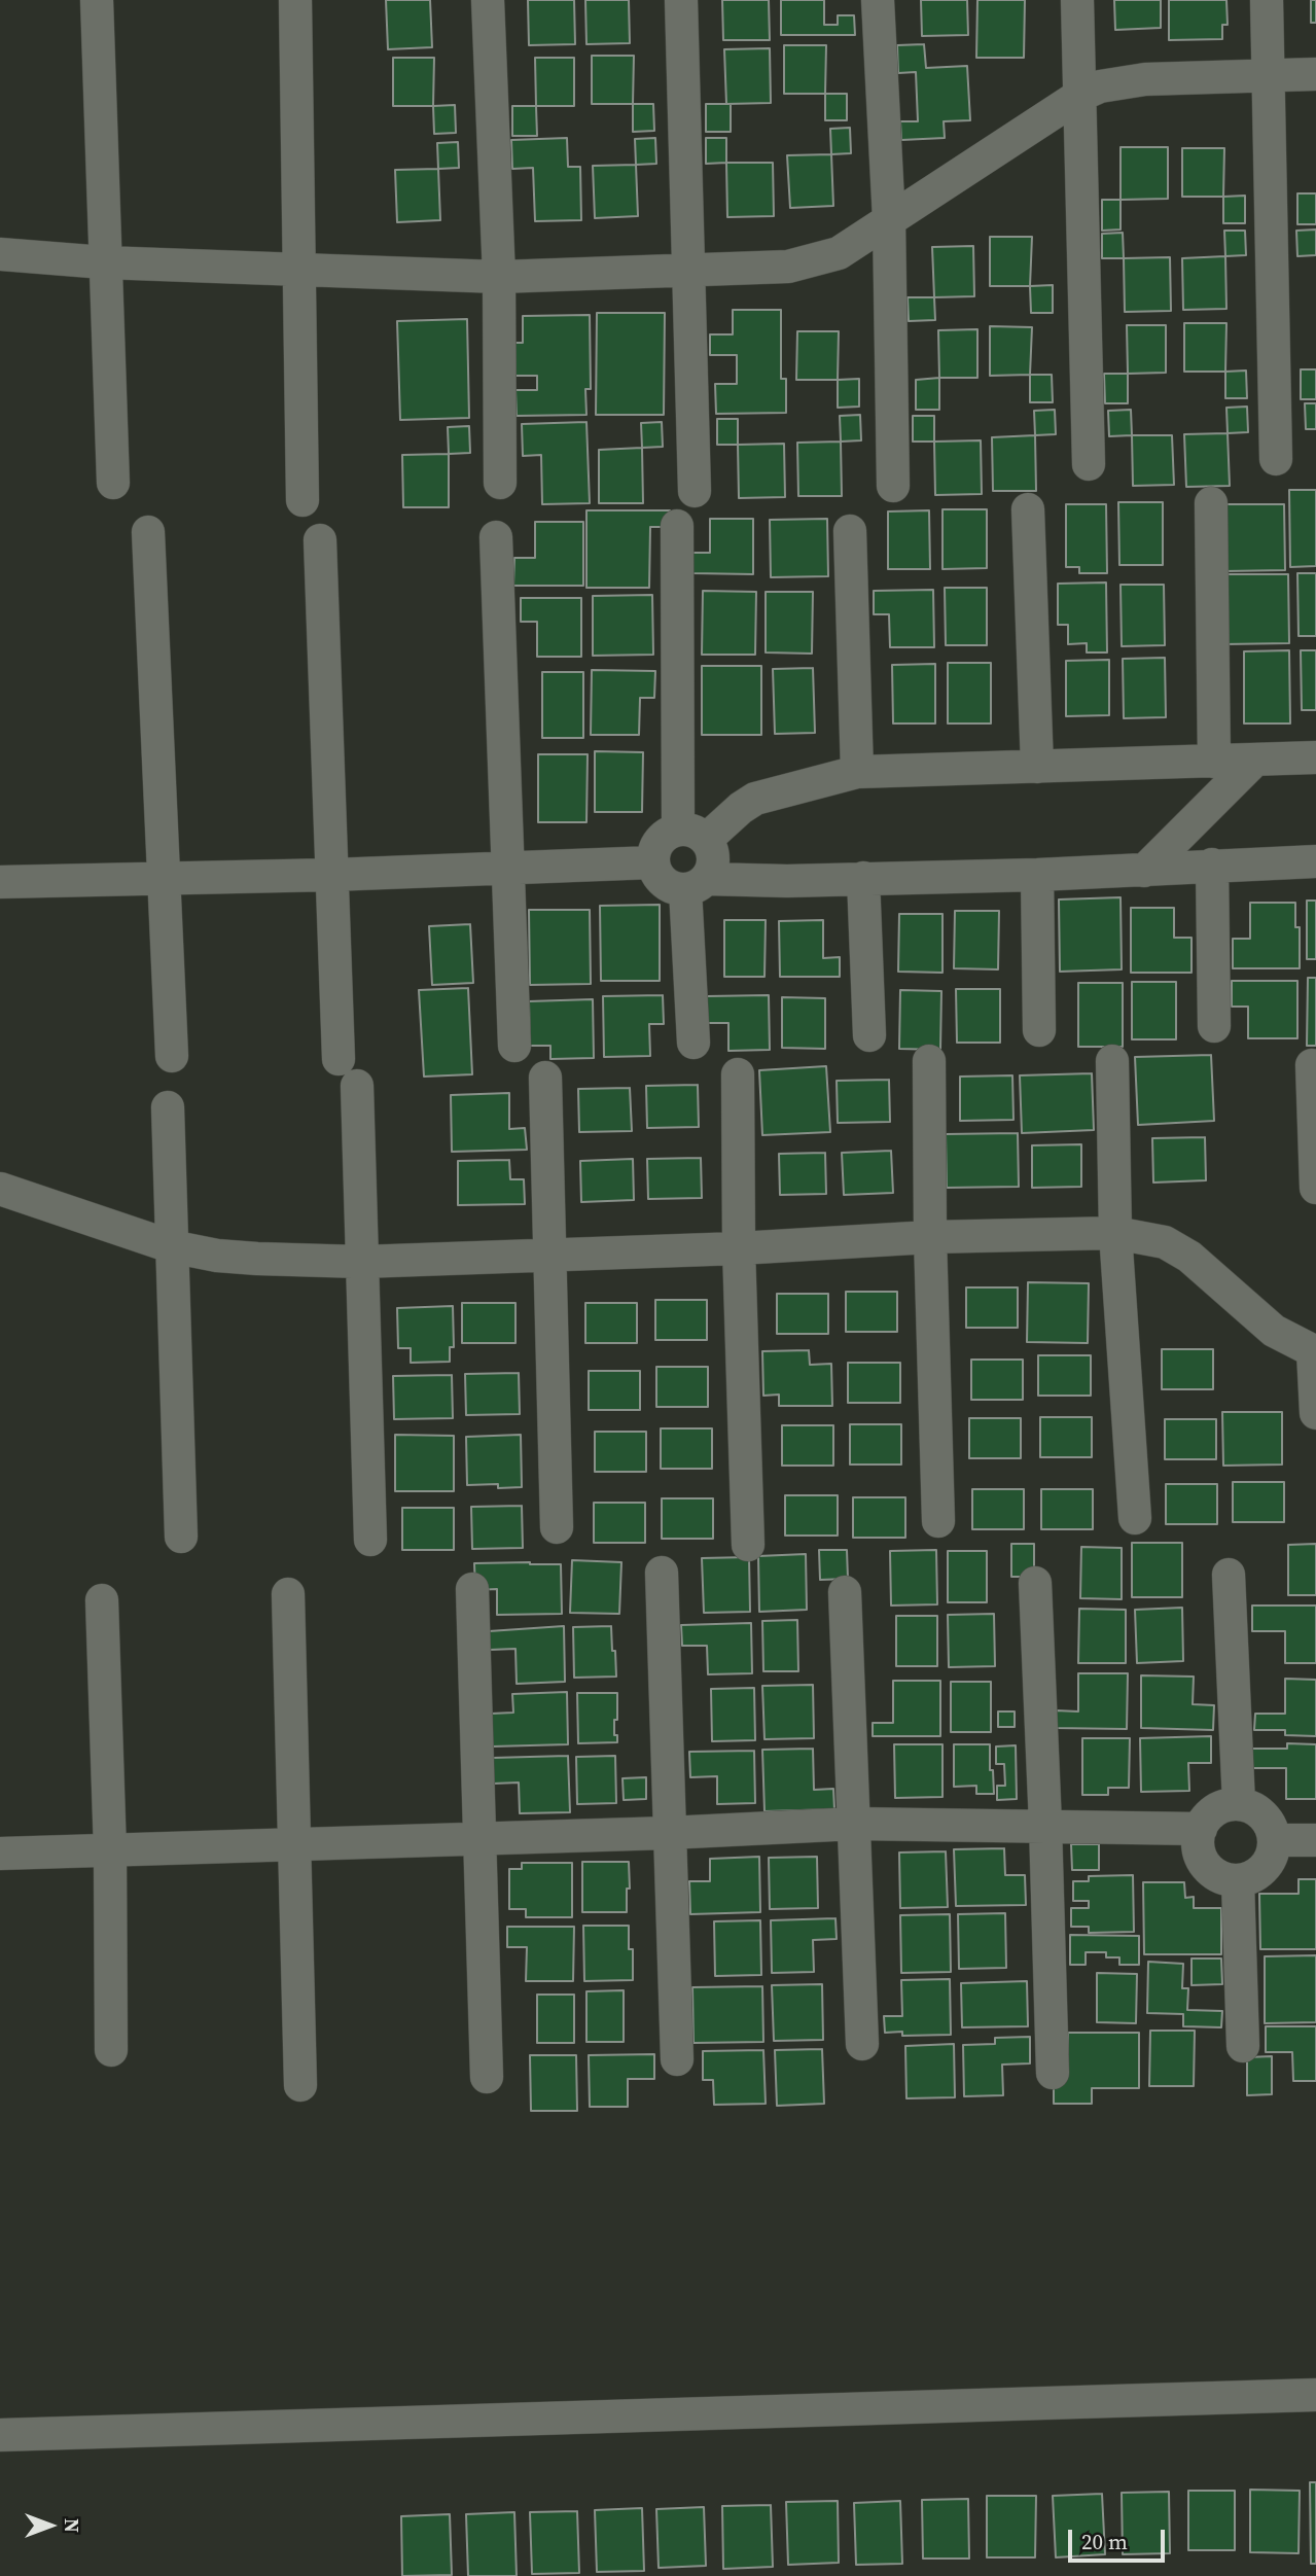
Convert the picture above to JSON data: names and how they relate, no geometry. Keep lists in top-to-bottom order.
{
  "scale_bar": "20 m",
  "north": "right"
}
